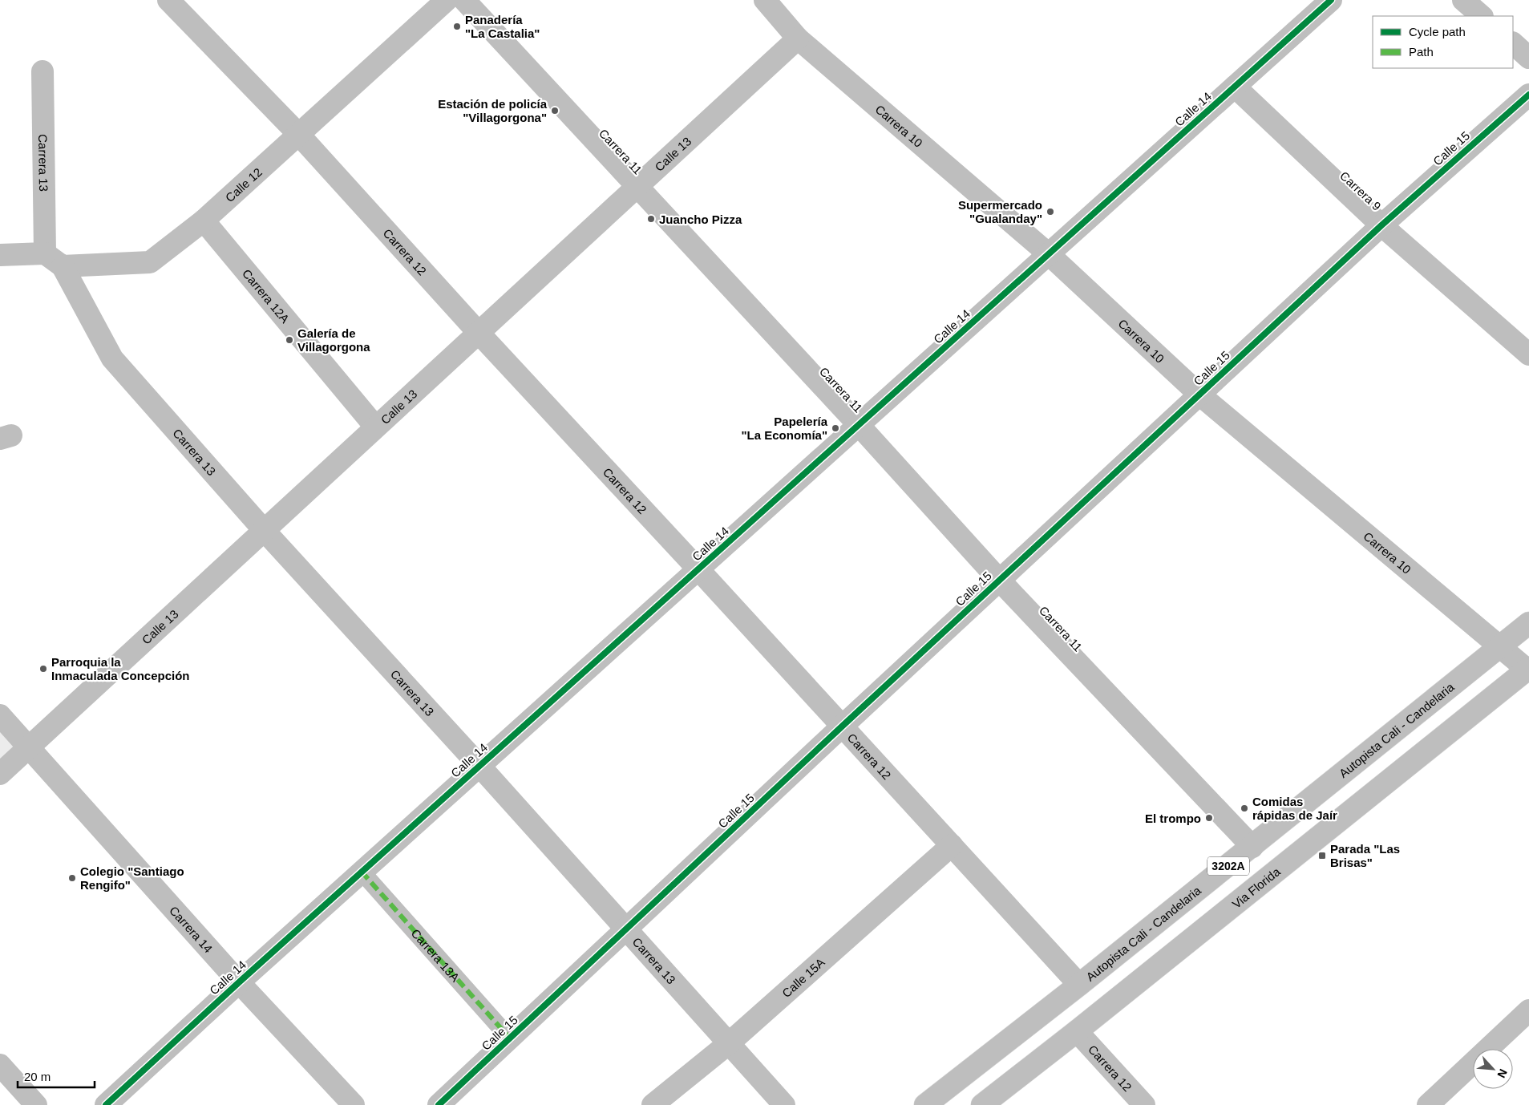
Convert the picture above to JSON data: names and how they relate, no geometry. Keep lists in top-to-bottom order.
{
  "streets": {
    "street": [
      "Calle 14",
      "Carrera 10",
      "Calle 15",
      "Carrera 11",
      "Calle 13",
      "Carrera 13",
      "Calle 12",
      "Carrera 9",
      "Carrera 12",
      "Carrera 12A",
      "Autopista Cali - Candelaria",
      "3202A",
      "Via Florida",
      "Carrera 14",
      "Carrera 13A",
      "Calle 15A"
    ]
  },
  "crossings": [
    ["Calle 14", "Carrera 10"],
    ["Calle 14", "Carrera 11"],
    ["Calle 14", "Carrera 13"],
    ["Calle 14", "Carrera 9"],
    ["Calle 14", "Carrera 12"],
    ["Calle 14", "Carrera 14"],
    ["Calle 14", "Carrera 13A"],
    ["Carrera 10", "Calle 15"],
    ["Carrera 10", "Calle 13"],
    ["Carrera 10", "Autopista Cali - Candelaria"],
    ["Carrera 10", "Via Florida"],
    ["Calle 15", "Carrera 11"],
    ["Calle 15", "Carrera 13"],
    ["Calle 15", "Carrera 9"],
    ["Calle 15", "Carrera 12"],
    ["Calle 15", "Carrera 13A"],
    ["Carrera 11", "Calle 13"],
    ["Carrera 11", "Autopista Cali - Candelaria"],
    ["Calle 13", "Carrera 13"],
    ["Calle 13", "Carrera 12"],
    ["Calle 13", "Carrera 12A"],
    ["Calle 13", "Carrera 14"],
    ["Carrera 13", "Calle 12"],
    ["Carrera 13", "Calle 15A"],
    ["Calle 12", "Carrera 12"],
    ["Calle 12", "Carrera 12A"],
    ["Carrera 12", "Autopista Cali - Candelaria"],
    ["Carrera 12", "Via Florida"],
    ["Carrera 12", "Calle 15A"]
  ],
  "places": {
    "other": [
      "Panadería \"La Castalia\"",
      "Estación de policía \"Villagorgona\"",
      "Supermercado \"Gualanday\"",
      "Juancho Pizza",
      "Galería de Villagorgona",
      "Papelería \"La Economía\"",
      "Parroquia la Inmaculada Concepción",
      "Comidas rápidas de Jaír",
      "El trompo",
      "Colegio \"Santiago Rengifo\""
    ],
    "transit": ["Parada \"Las Brisas\""]
  },
  "legend": ["Cycle path", "Path"],
  "scale_bar": "20 m",
  "north": "bottom right"
}
